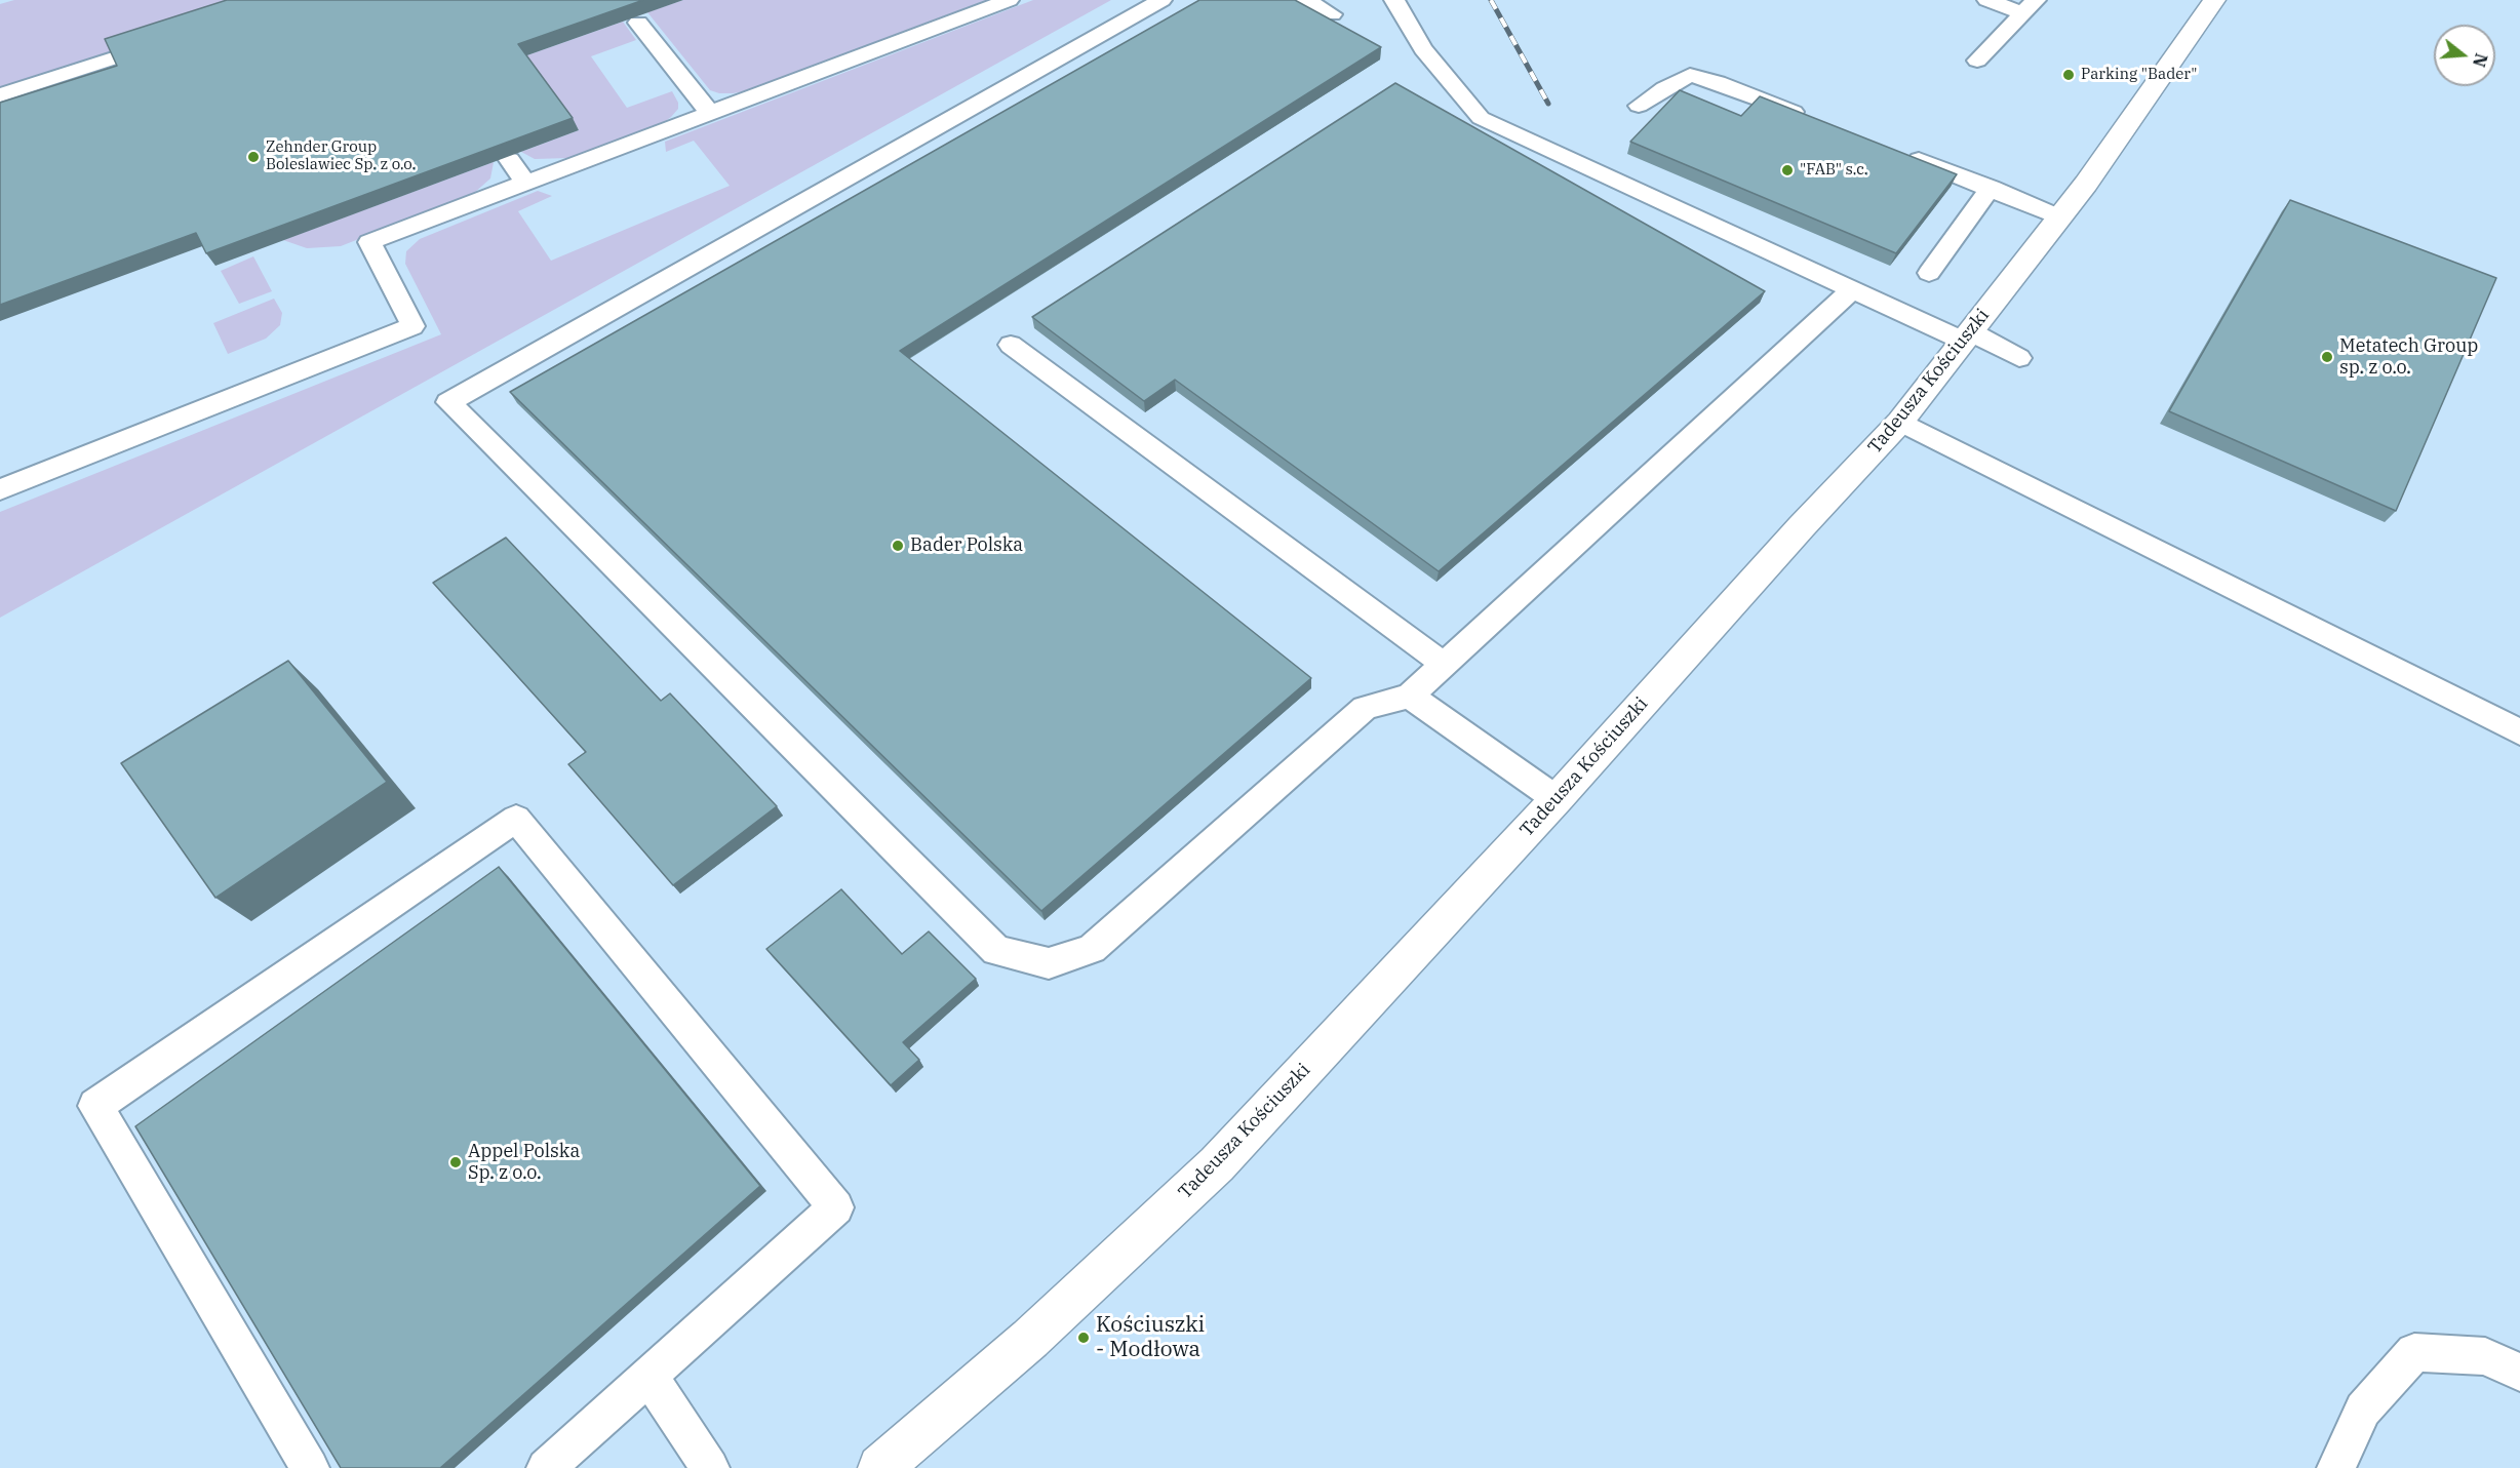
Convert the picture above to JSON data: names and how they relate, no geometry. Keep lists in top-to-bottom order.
{
  "streets": {
    "street": ["Tadeusza Kościuszki"]
  },
  "places": [
    "Parking \"Bader\"",
    "Zehnder Group Boleslawiec Sp. z o.o.",
    "\"FAB\" s.c.",
    "Metatech Group sp. z o.o.",
    "Bader Polska",
    "Appel Polska Sp. z o.o.",
    "Kościuszki - Modłowa"
  ],
  "north": "right"
}
